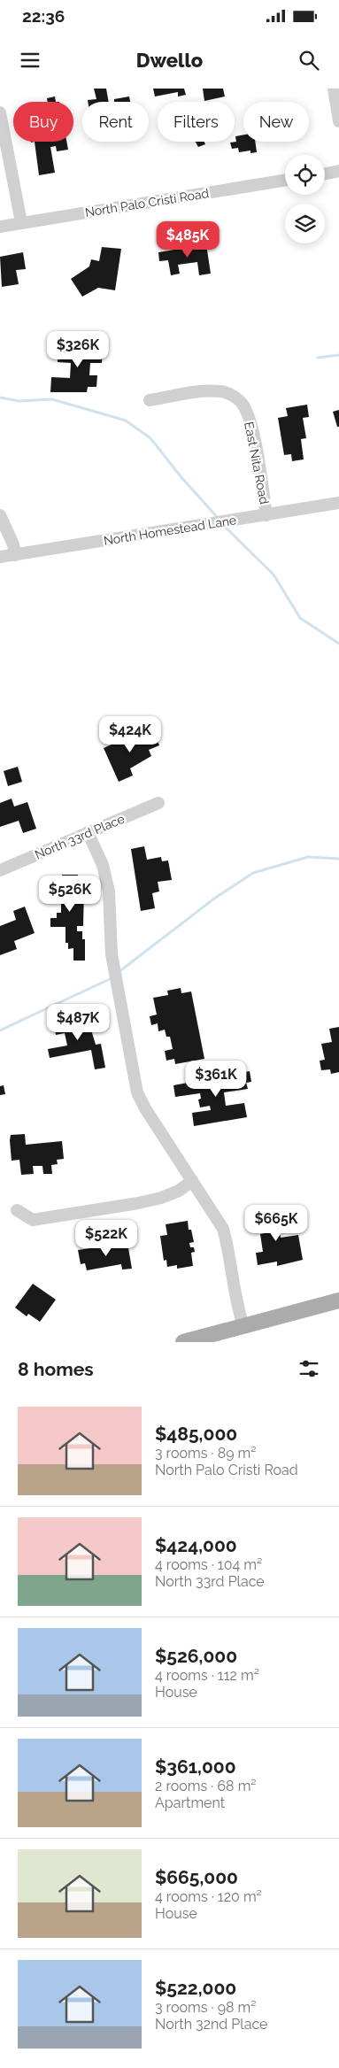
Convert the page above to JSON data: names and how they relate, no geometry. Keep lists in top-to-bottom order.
{
  "streets": {
    "street": [
      "North Palo Cristi Road",
      "East Nita Road",
      "North Homestead Lane",
      "North 33rd Place"
    ]
  },
  "crossings": [
    ["East Nita Road", "North Homestead Lane"]
  ],
  "page": {
    "status": "22:36",
    "header": "Dwello",
    "chip": [
      "Buy",
      "Rent",
      "Filters",
      "New"
    ],
    "price": [
      "$485K",
      "$326K",
      "$424K",
      "$526K",
      "$487K",
      "$361K",
      "$665K",
      "$522K"
    ],
    "heading": "8 homes",
    "list": [
      {
        "name": "$485,000",
        "note": "3 rooms · 89 m² · North Palo Cristi Road"
      },
      {
        "name": "$424,000",
        "note": "4 rooms · 104 m² · North 33rd Place"
      },
      {
        "name": "$526,000",
        "note": "4 rooms · 112 m² · House"
      },
      {
        "name": "$361,000",
        "note": "2 rooms · 68 m² · Apartment"
      },
      {
        "name": "$665,000",
        "note": "4 rooms · 120 m² · House"
      },
      {
        "name": "$522,000",
        "note": "3 rooms · 98 m² · North 32nd Place"
      }
    ]
  }
}
